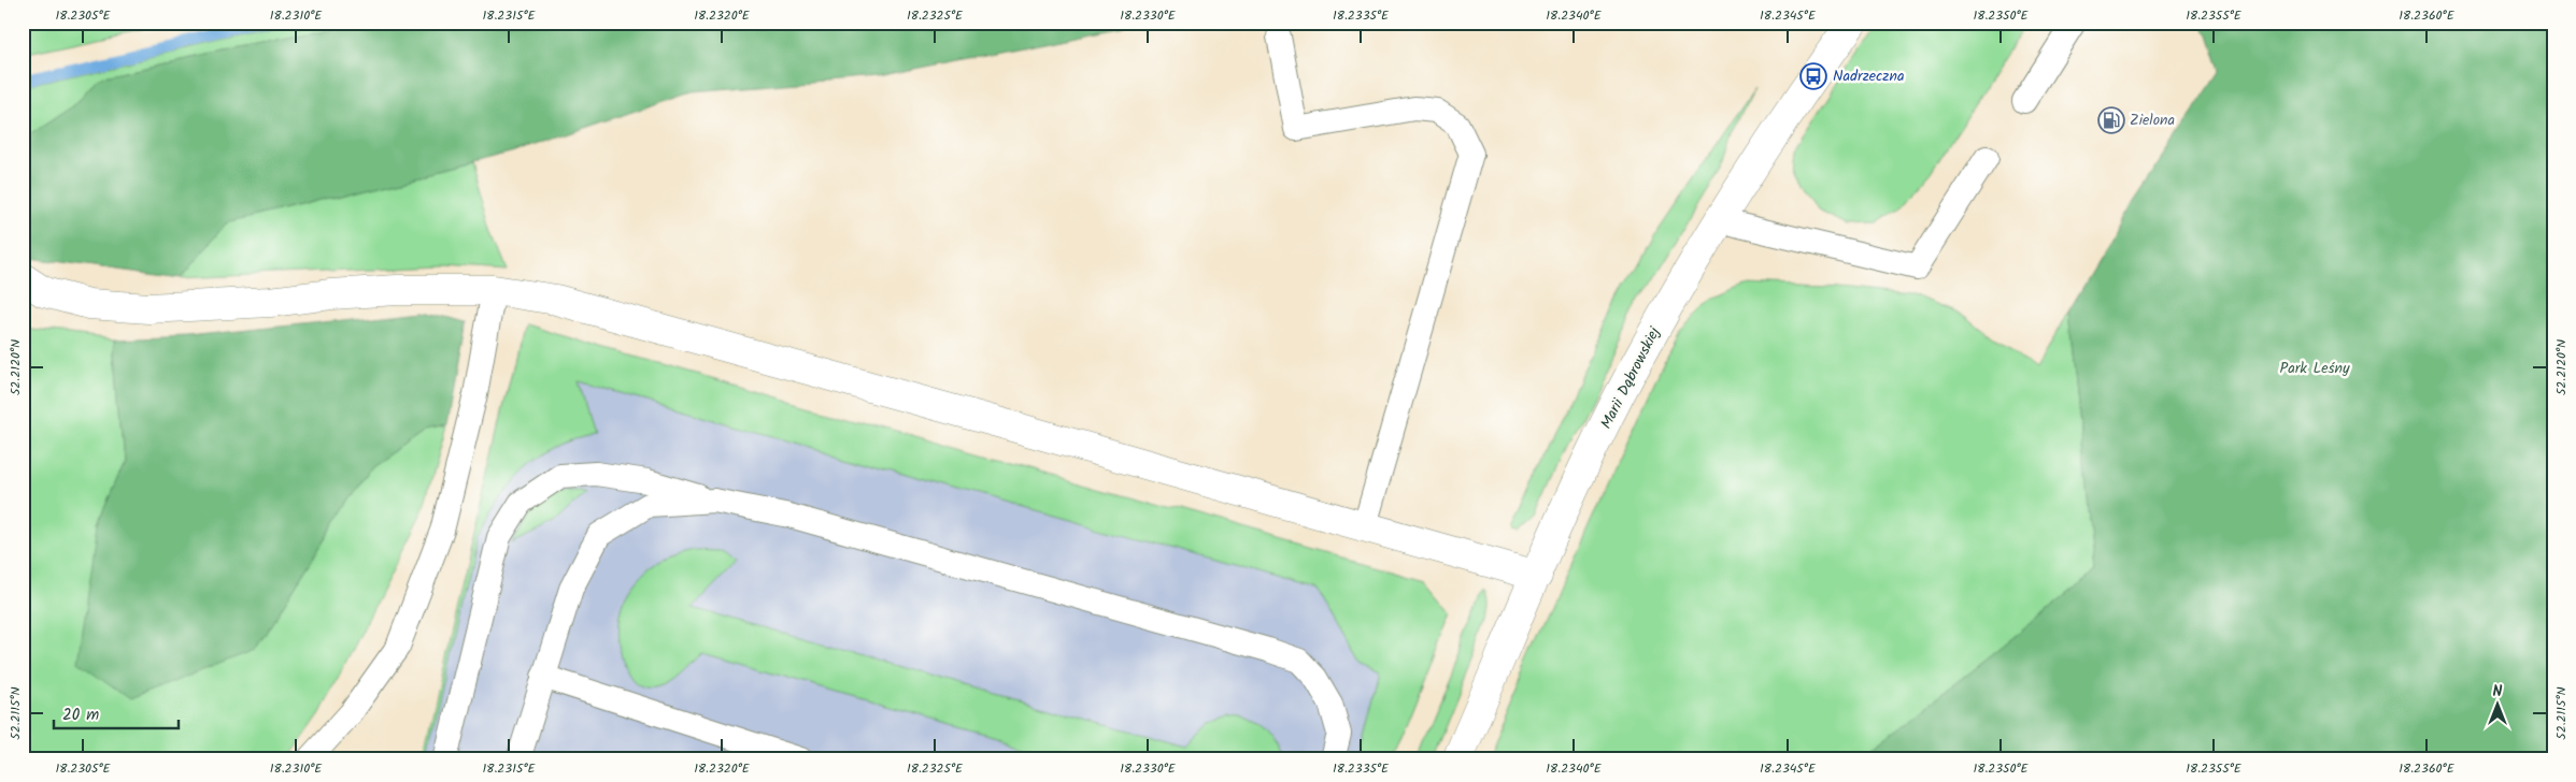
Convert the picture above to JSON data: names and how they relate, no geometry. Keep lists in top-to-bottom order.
{
  "streets": {
    "street": ["Marii Dąbrowskiej"]
  },
  "parks": ["Park Leśny"],
  "places": {
    "bus stop": ["Nadrzeczna"],
    "fuel station": ["Zielona"]
  },
  "scale_bar": "20 m",
  "north": "top",
  "coordinates": [
    "18.2305°E",
    "18.2310°E",
    "18.2315°E",
    "18.2320°E",
    "18.2325°E",
    "18.2330°E",
    "18.2335°E",
    "18.2340°E",
    "18.2345°E",
    "18.2350°E",
    "18.2355°E",
    "18.2360°E",
    "52.2120°N",
    "52.2115°N"
  ]
}
